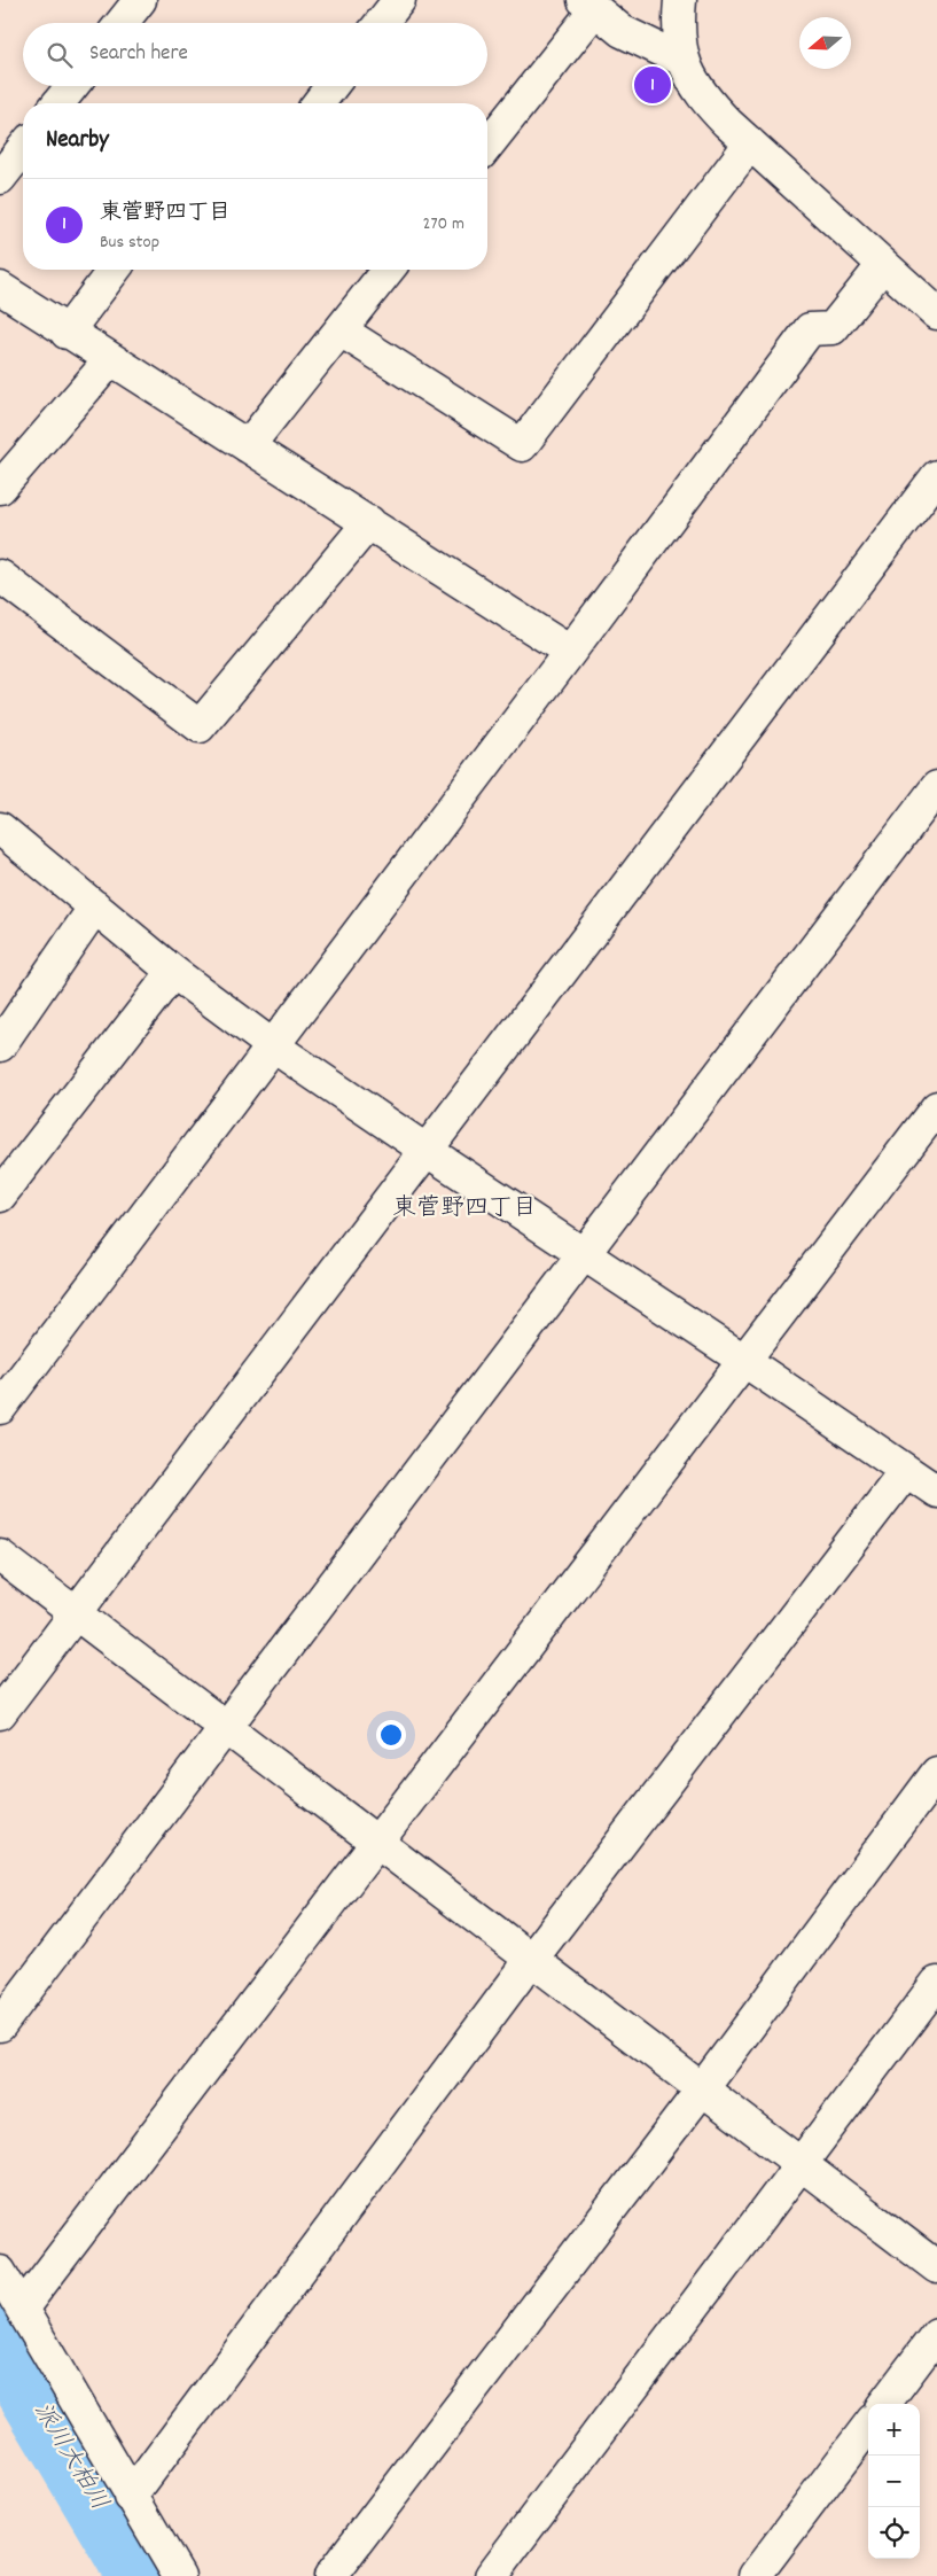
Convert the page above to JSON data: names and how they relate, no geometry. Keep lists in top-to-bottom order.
{
  "districts": ["東菅野四丁目"],
  "water": ["派川大柏川"],
  "north": "left",
  "page": {
    "search": "Search here",
    "pins": "1",
    "heading": "Nearby",
    "list": [
      {
        "mark": "1",
        "name": "東菅野四丁目",
        "note": "Bus stop",
        "value": "270 m"
      }
    ],
    "map_buttons": ["+", "−"]
  }
}
